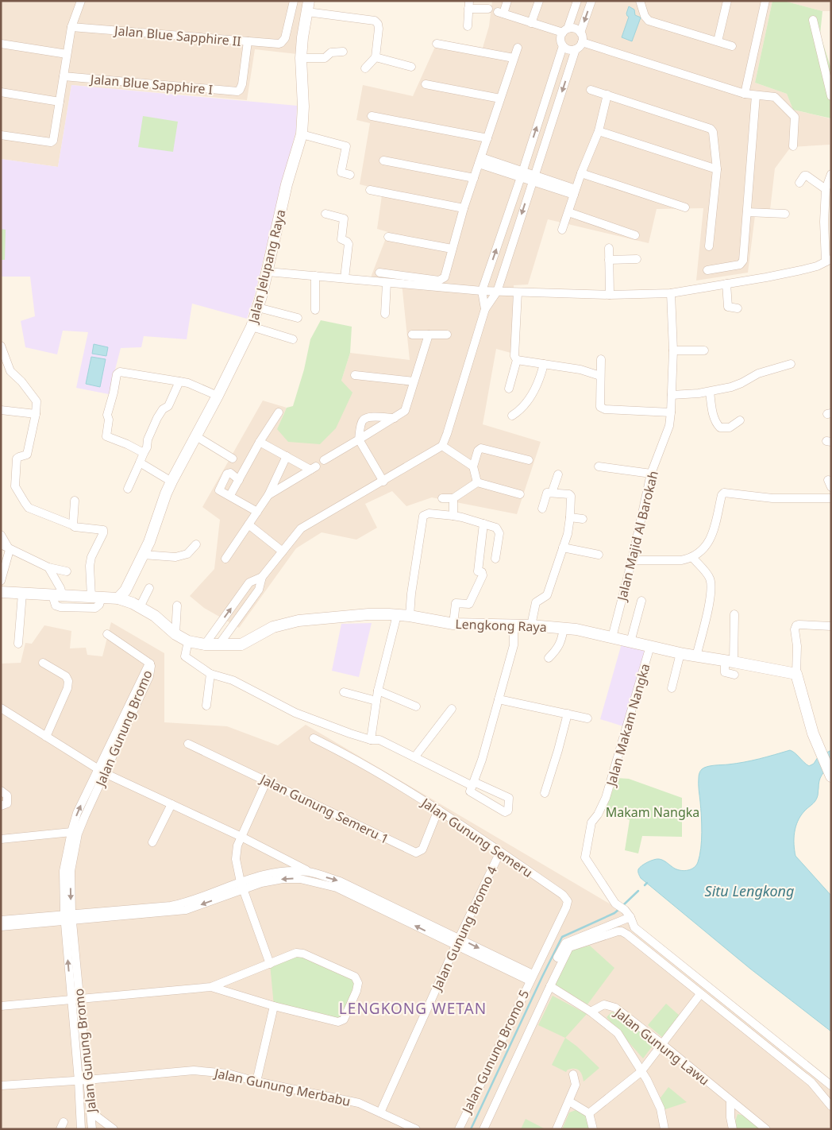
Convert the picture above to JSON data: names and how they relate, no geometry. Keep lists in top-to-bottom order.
{
  "streets": {
    "street": [
      "Jalan Blue Sapphire II",
      "Jalan Blue Sapphire I",
      "Jalan Jelupang Raya",
      "Jalan Majid Al Barokah",
      "Lengkong Raya",
      "Jalan Makam Nangka",
      "Jalan Gunung Bromo",
      "Jalan Gunung Semeru 1",
      "Jalan Gunung Semeru",
      "Jalan Gunung Bromo 4",
      "Jalan Gunung Lawu",
      "Jalan Gunung Bromo 5",
      "Jalan Gunung Merbabu"
    ]
  },
  "crossings": [
    ["Jalan Blue Sapphire II", "Jalan Blue Sapphire I"],
    ["Jalan Jelupang Raya", "Lengkong Raya"],
    ["Jalan Majid Al Barokah", "Lengkong Raya"],
    ["Lengkong Raya", "Jalan Makam Nangka"],
    ["Jalan Gunung Bromo", "Jalan Gunung Merbabu"],
    ["Jalan Gunung Semeru 1", "Jalan Gunung Semeru"],
    ["Jalan Gunung Semeru", "Jalan Gunung Bromo 4"],
    ["Jalan Gunung Semeru", "Jalan Gunung Bromo 5"],
    ["Jalan Gunung Bromo 4", "Jalan Gunung Merbabu"]
  ],
  "districts": ["LENGKONG WETAN"],
  "water": ["Situ Lengkong"],
  "parks": ["Makam Nangka"]
}
